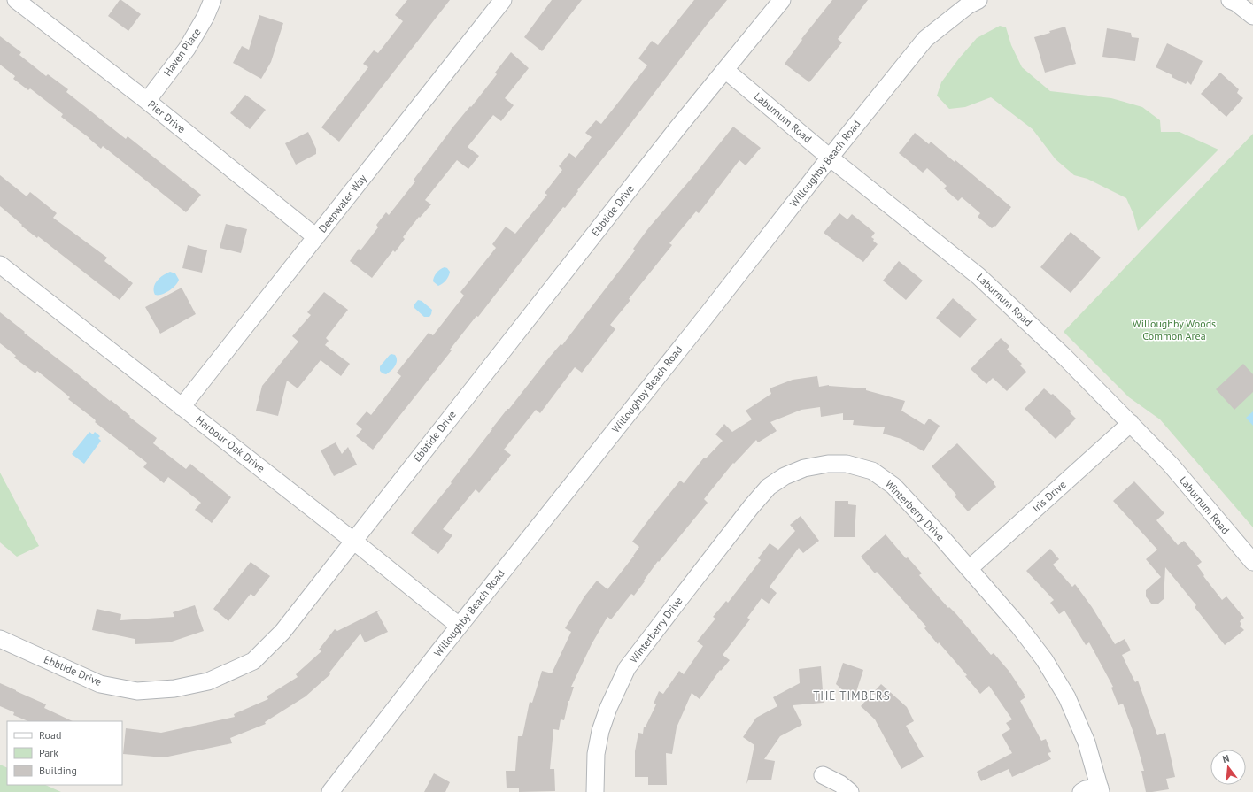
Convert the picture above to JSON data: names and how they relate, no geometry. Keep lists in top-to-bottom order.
{
  "streets": {
    "street": [
      "Haven Place",
      "Pier Drive",
      "Laburnum Road",
      "Willoughby Beach Road",
      "Deepwater Way",
      "Ebbtide Drive",
      "Harbour Oak Drive",
      "Iris Drive",
      "Winterberry Drive"
    ]
  },
  "crossings": [
    ["Haven Place", "Pier Drive"],
    ["Pier Drive", "Deepwater Way"],
    ["Laburnum Road", "Willoughby Beach Road"],
    ["Laburnum Road", "Ebbtide Drive"],
    ["Laburnum Road", "Iris Drive"],
    ["Willoughby Beach Road", "Harbour Oak Drive"],
    ["Deepwater Way", "Harbour Oak Drive"],
    ["Ebbtide Drive", "Harbour Oak Drive"],
    ["Iris Drive", "Winterberry Drive"]
  ],
  "districts": ["THE TIMBERS"],
  "parks": ["Willoughby Woods Common Area"],
  "legend": ["Road", "Park", "Building"],
  "north": "top"
}
